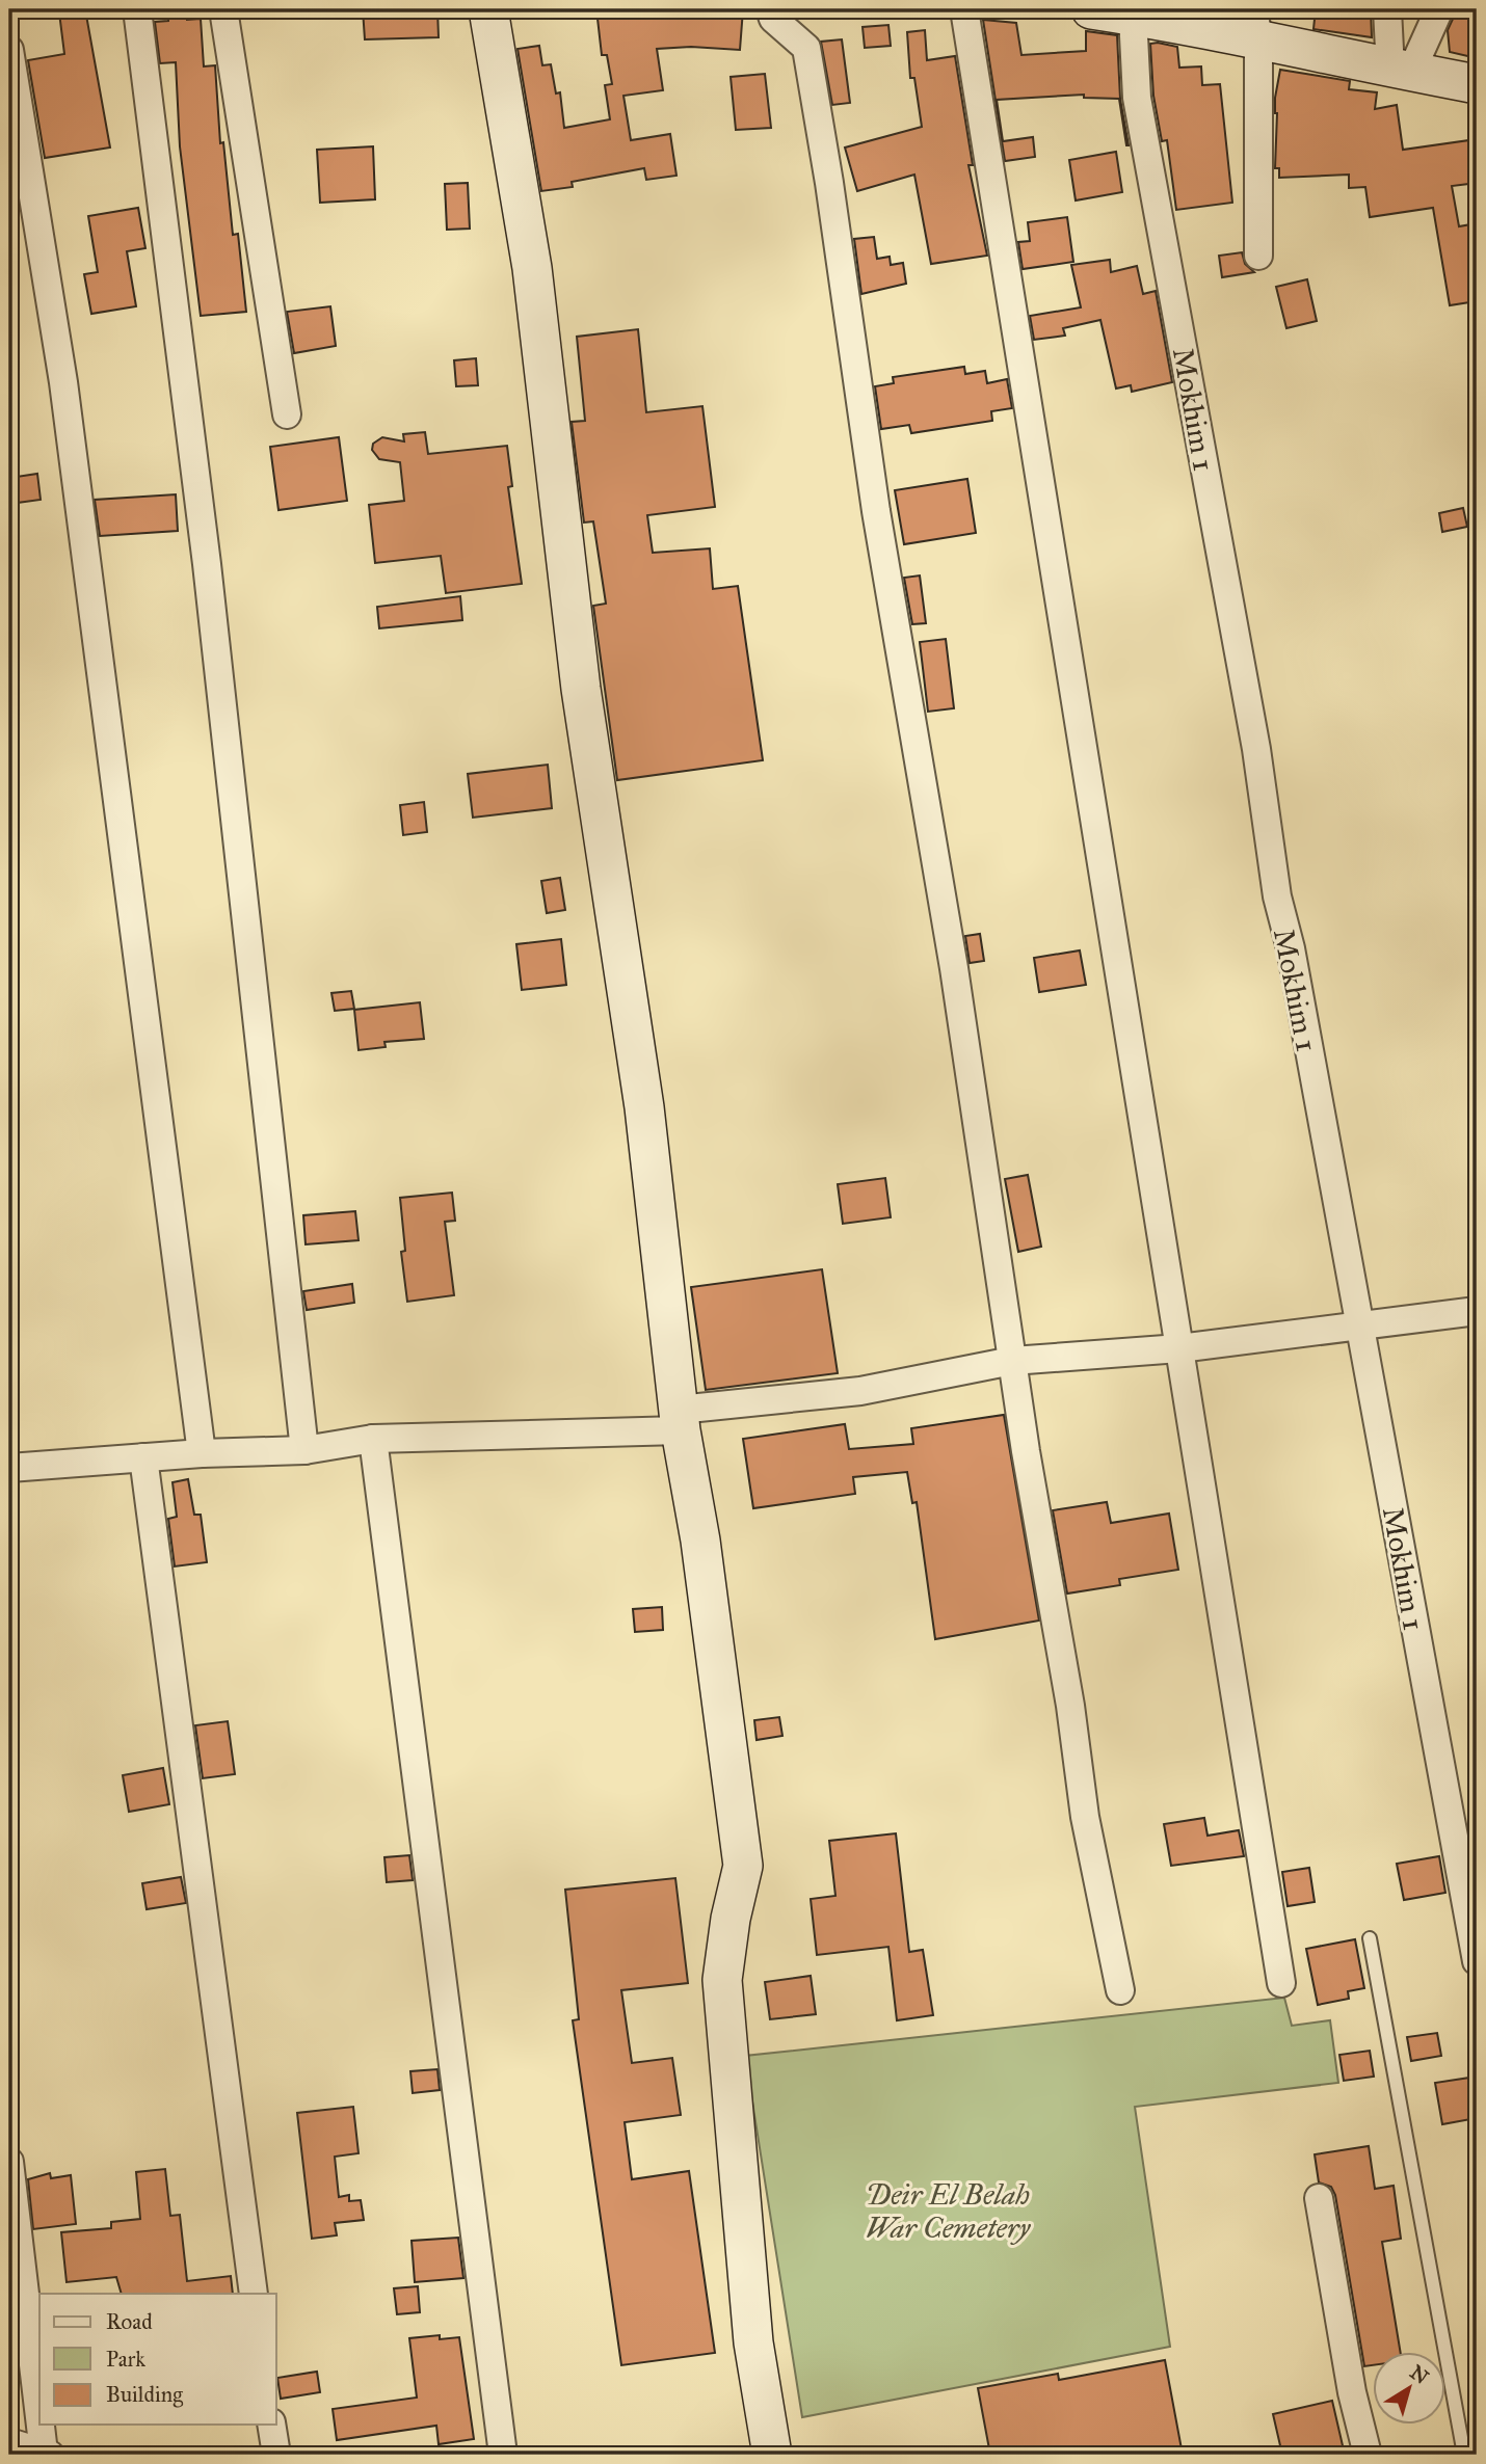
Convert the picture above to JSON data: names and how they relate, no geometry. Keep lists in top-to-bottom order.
{
  "streets": {
    "street": ["Mokhim 1"]
  },
  "parks": ["Deir El Belah War Cemetery"],
  "legend": ["Road", "Park", "Building"],
  "north": "top right"
}
